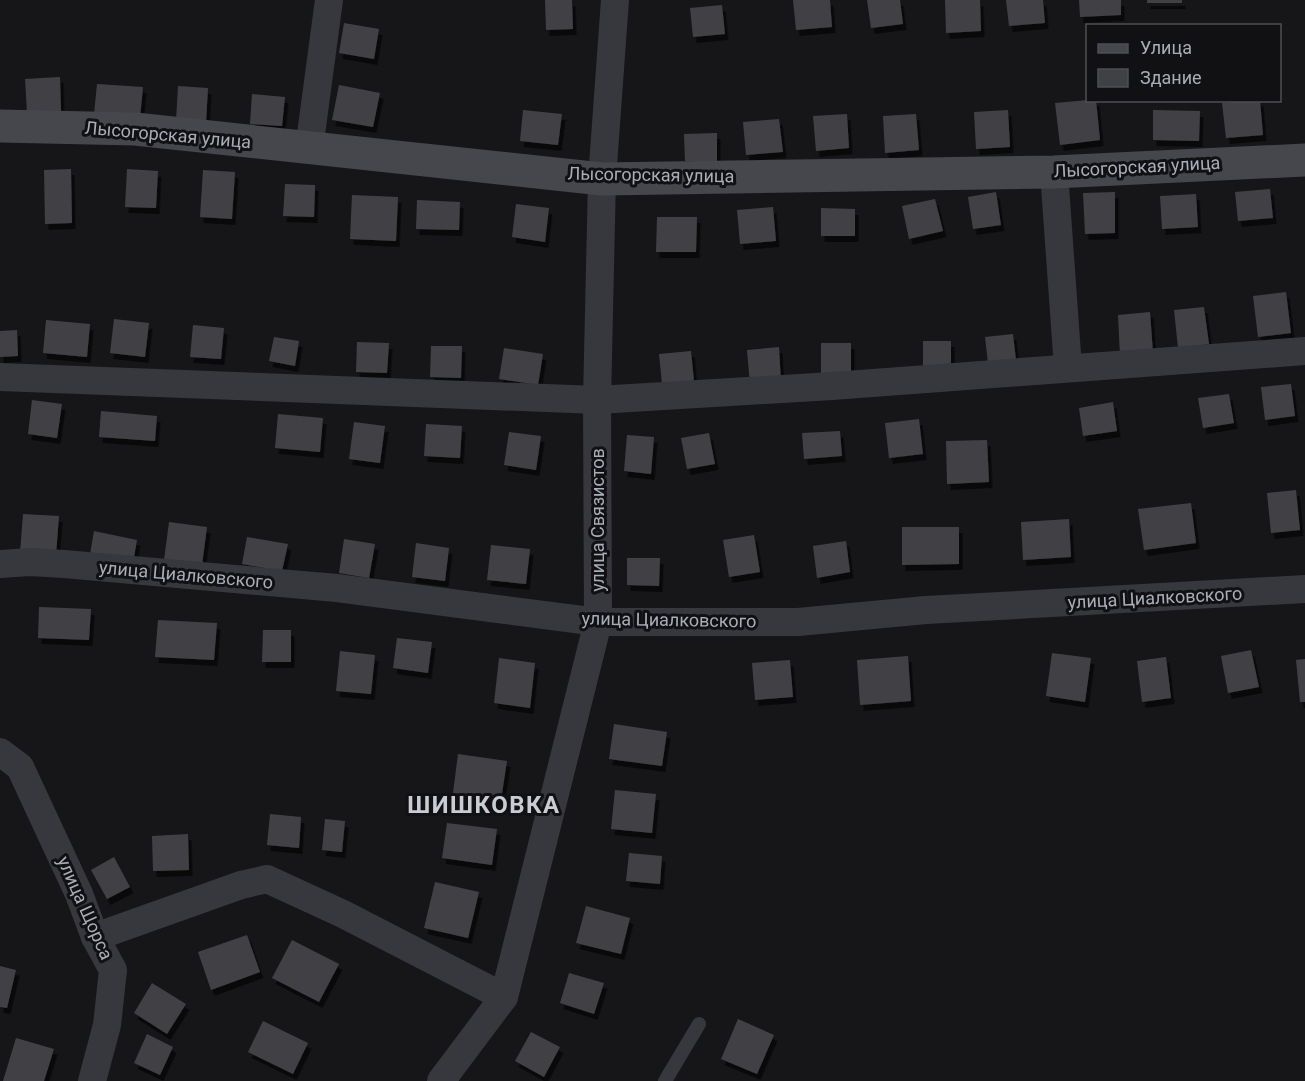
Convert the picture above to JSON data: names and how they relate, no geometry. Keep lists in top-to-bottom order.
{
  "streets": {
    "street": [
      "Лысогорская улица",
      "улица Связистов",
      "улица Циалковского",
      "улица Щорса"
    ]
  },
  "crossings": [
    ["Лысогорская улица", "улица Связистов"],
    ["улица Связистов", "улица Циалковского"]
  ],
  "districts": ["ШИШКОВКА"],
  "legend": ["Улица", "Здание"]
}
